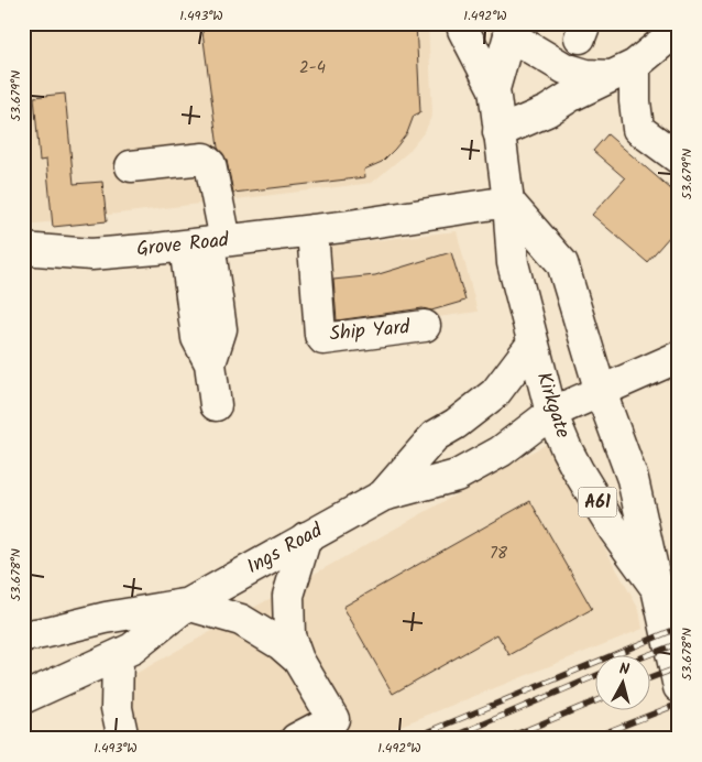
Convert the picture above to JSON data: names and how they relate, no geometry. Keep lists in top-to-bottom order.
{
  "streets": {
    "main road": [
      "Grove Road",
      "Ship Yard",
      "Kirkgate",
      "A61",
      "Ings Road"
    ]
  },
  "crossings": [
    ["Grove Road", "Ship Yard"],
    ["Grove Road", "Kirkgate"],
    ["Kirkgate", "Ings Road"]
  ],
  "house_numbers": ["2-4", "78"],
  "north": "top",
  "coordinates": [
    "1.493°W",
    "1.492°W",
    "53.679°N",
    "53.678°N"
  ]
}
